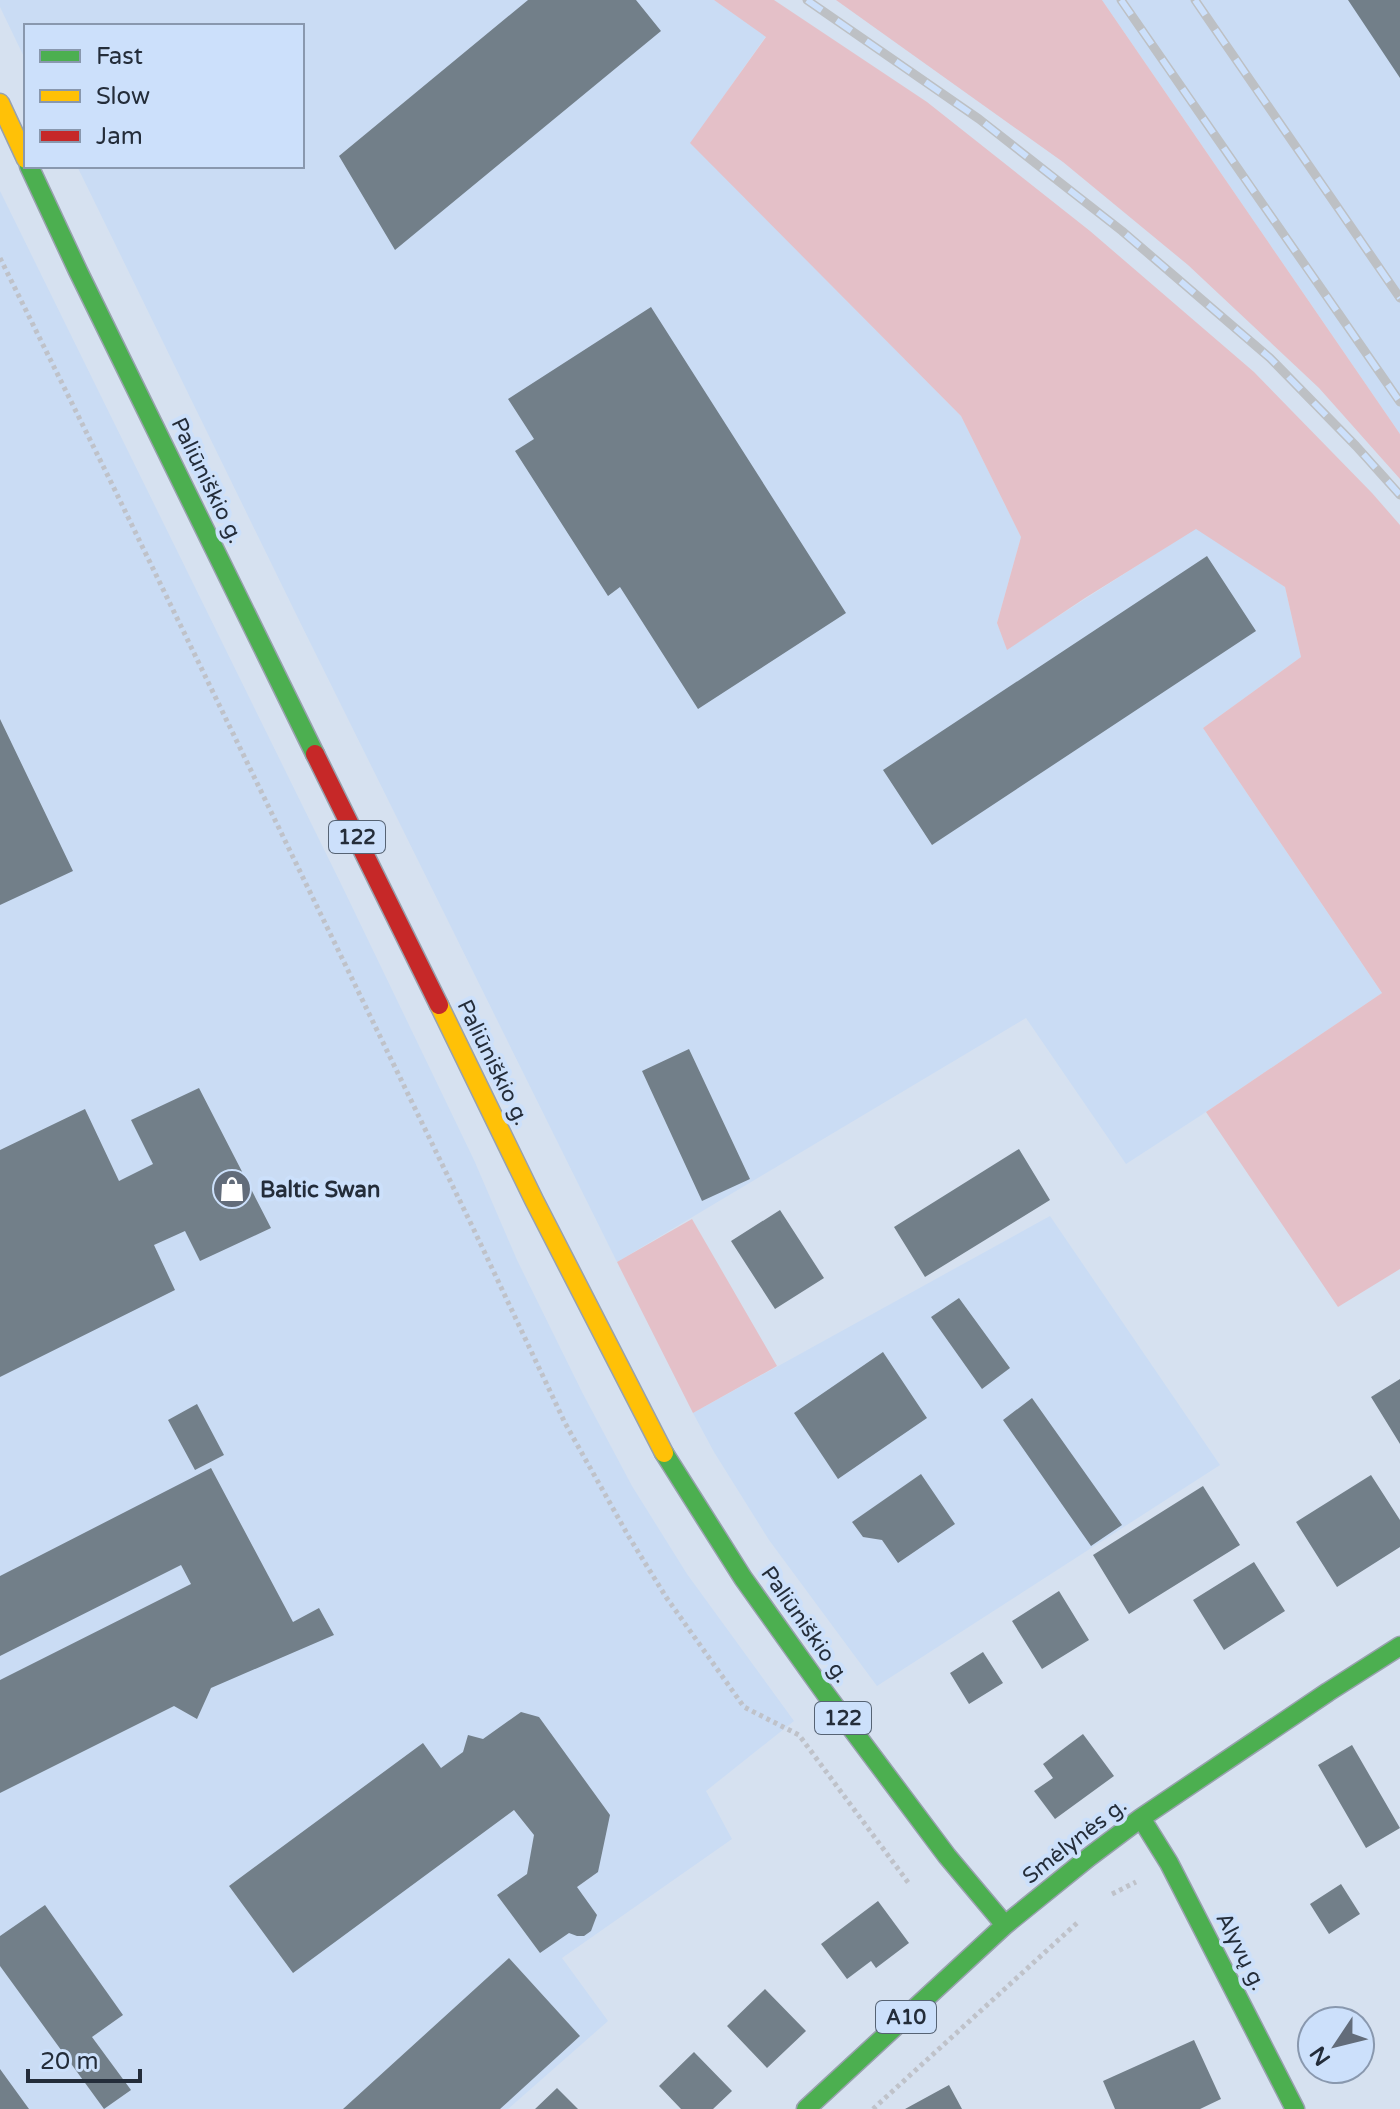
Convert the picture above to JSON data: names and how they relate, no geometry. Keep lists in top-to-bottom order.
{
  "streets": {
    "main road": [
      "Paliūniškio g.",
      "122",
      "Smėlynės g.",
      "Alyvų g.",
      "A10"
    ]
  },
  "crossings": [
    ["Paliūniškio g.", "Smėlynės g."],
    ["Smėlynės g.", "Alyvų g."]
  ],
  "places": {
    "shop": ["Baltic Swan"]
  },
  "legend": ["Fast", "Slow", "Jam"],
  "scale_bar": "20 m",
  "north": "bottom left"
}
